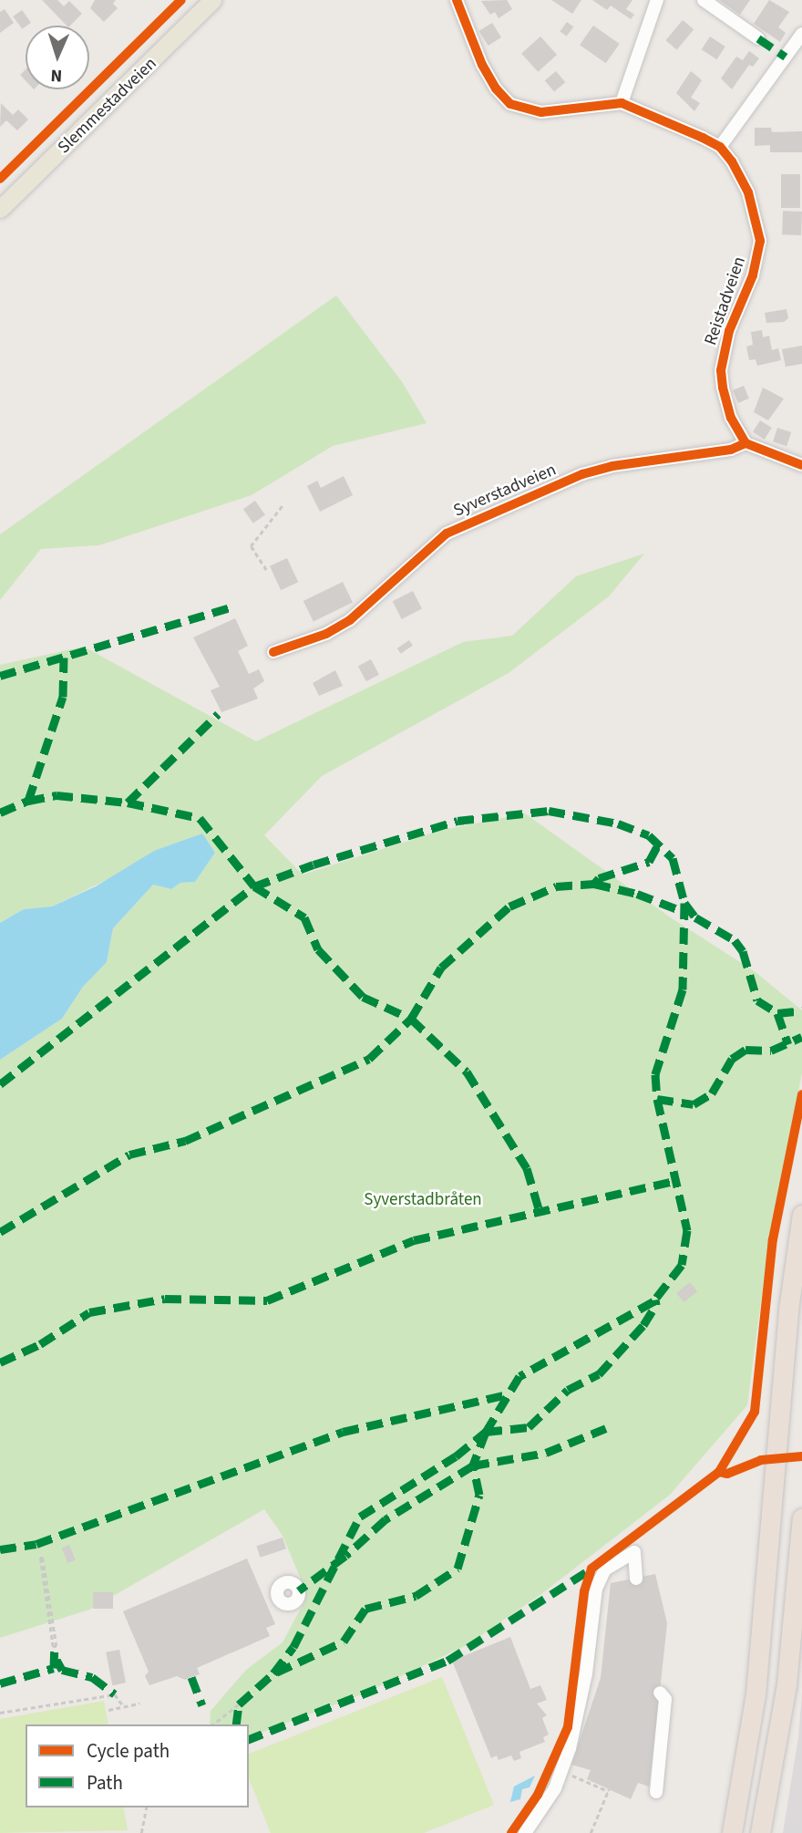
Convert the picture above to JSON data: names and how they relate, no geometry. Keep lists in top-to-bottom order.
{
  "streets": {
    "main road": ["Slemmestadveien"],
    "street": ["Reistadveien", "Syverstadveien"]
  },
  "crossings": [
    ["Reistadveien", "Syverstadveien"]
  ],
  "parks": ["Syverstadbråten"],
  "legend": ["Cycle path", "Path"],
  "north": "bottom"
}
